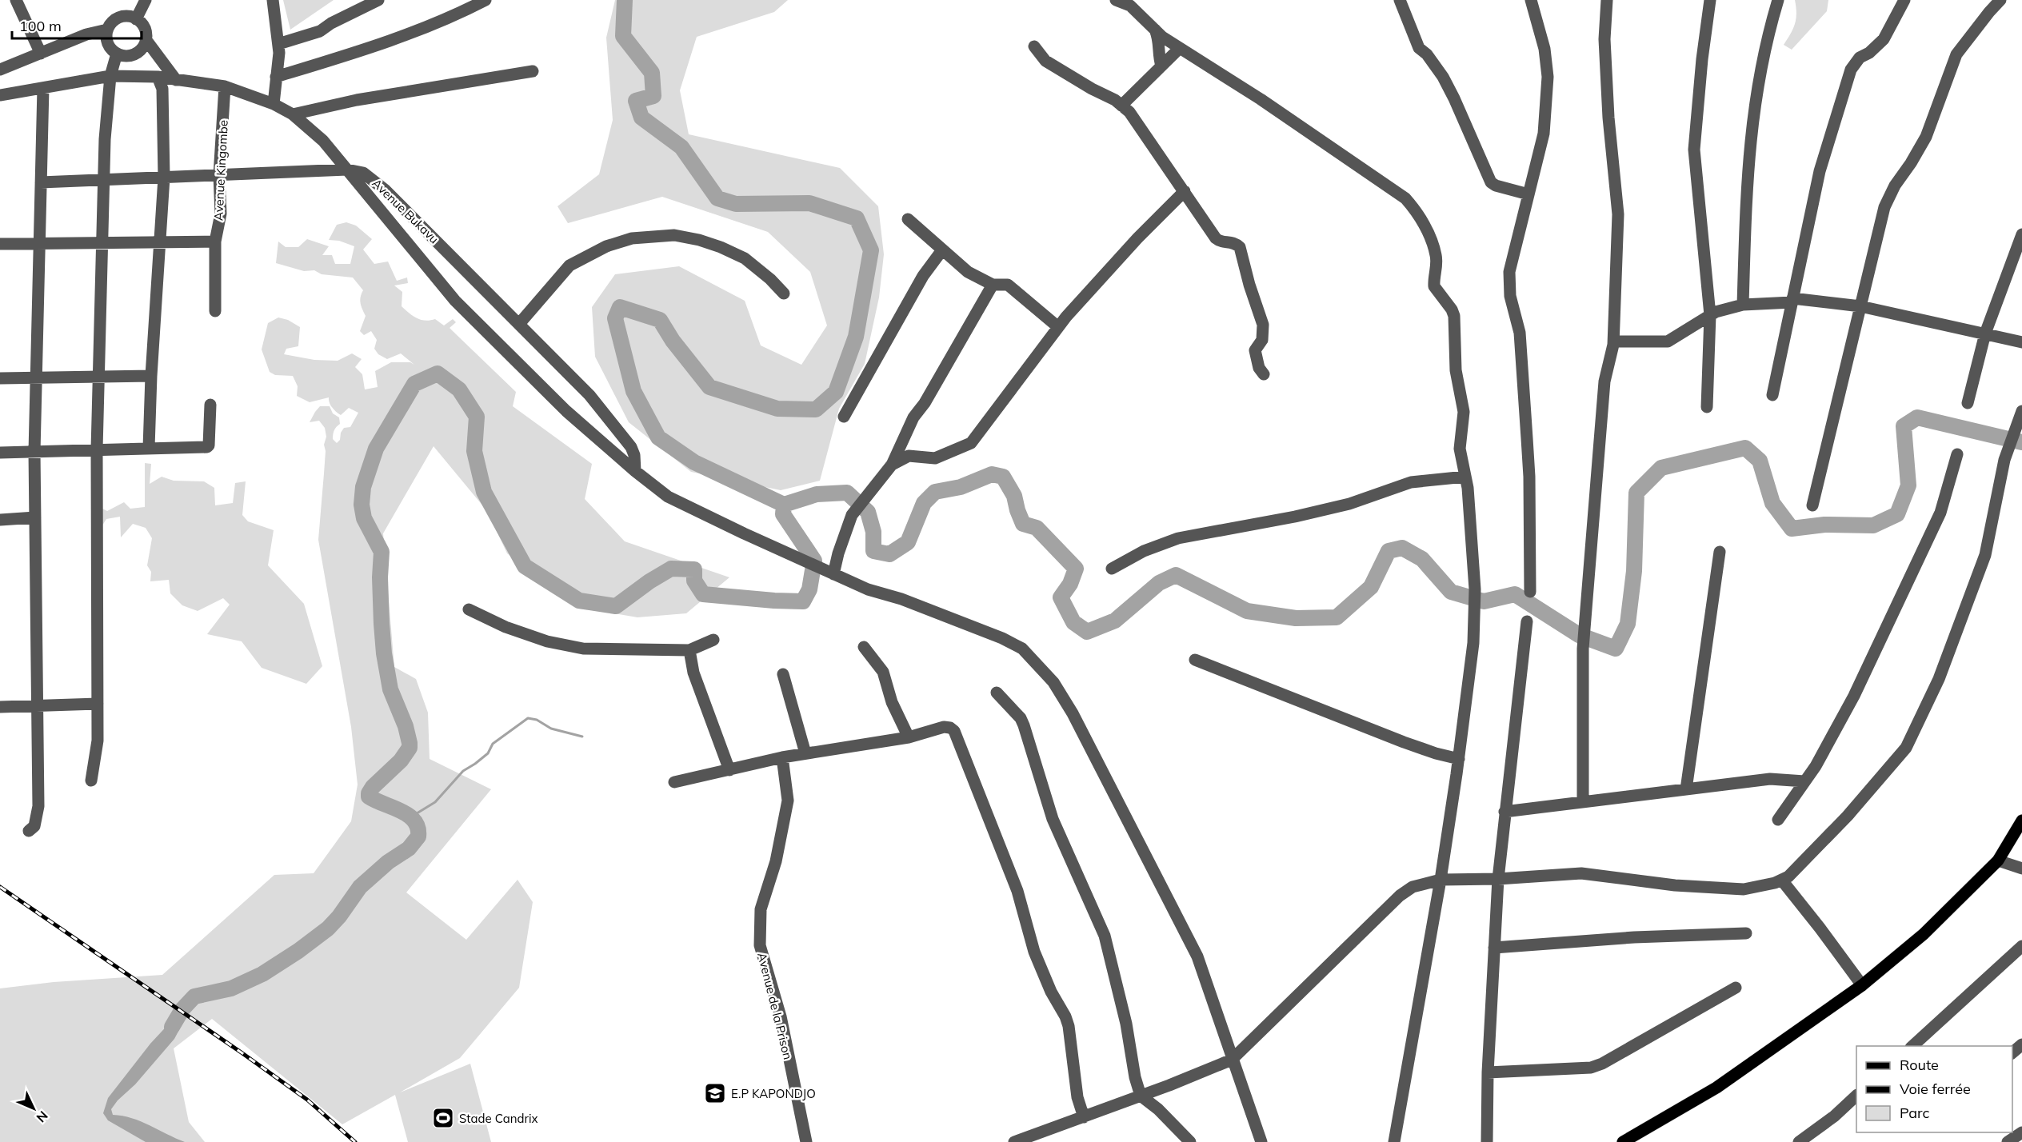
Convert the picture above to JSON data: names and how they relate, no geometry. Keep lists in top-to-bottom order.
{
  "streets": {
    "street": ["Avenue Kingombe", "Avenue Bukavu", "Avenue de la Prison"]
  },
  "crossings": [
    ["Avenue Kingombe", "Avenue Bukavu"]
  ],
  "places": {
    "school or university": ["E.P KAPONDJO"],
    "sports": ["Stade Candrix"]
  },
  "legend": ["Route", "Voie ferrée", "Parc"],
  "scale_bar": "100 m",
  "north": "bottom right"
}
